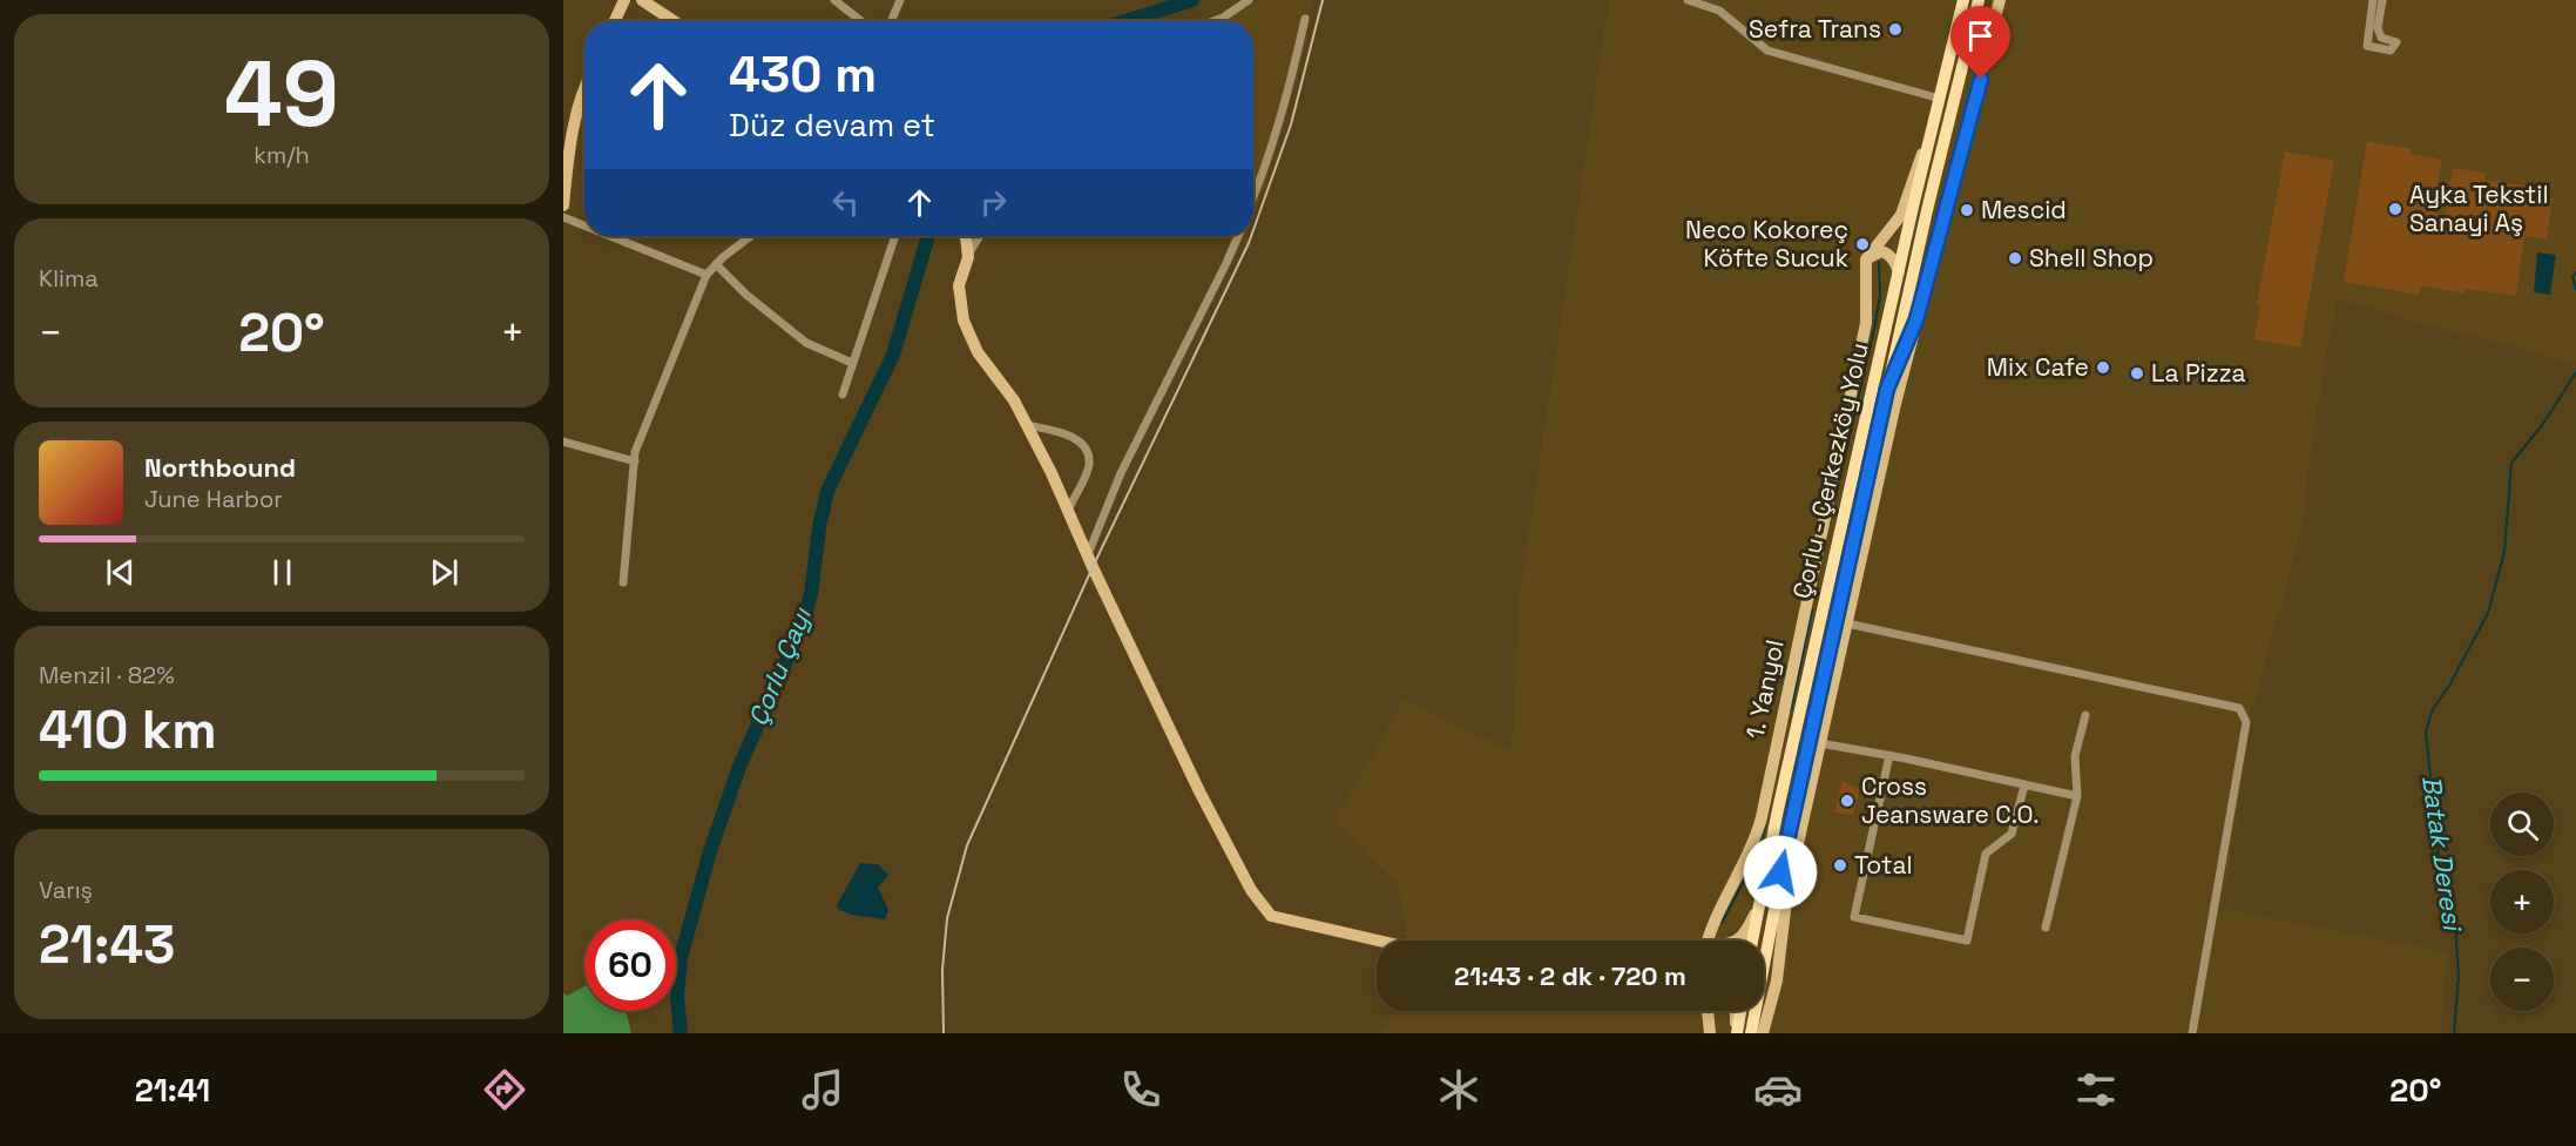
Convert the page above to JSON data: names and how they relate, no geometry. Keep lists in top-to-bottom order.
{
  "streets": {
    "main road": ["Çorlu - Çerkezköy Yolu", "1. Yanyol"]
  },
  "water": ["Çorlu Çayı", "Batak Deresi"],
  "places": [
    "Sefra Trans",
    "Ayka Tekstil Sanayi Aş",
    "Mescid",
    "Neco Kokoreç Köfte Sucuk",
    "Shell Shop",
    "Mix Cafe",
    "La Pizza",
    "Cross Jeansware C.O.",
    "Total"
  ],
  "page": {
    "tile": [
      ["49", "km/h"],
      "Klima",
      ["Menzil · 82%", "410 km"],
      ["Varış", "21:43"]
    ],
    "turn": ["430 m", "Düz devam et"],
    "heat": ["−", "20°", "+"],
    "song": ["Northbound", "June Harbor"],
    "map_buttons": ["+", "−"],
    "limit": "60",
    "trip": "21:43 · 2 dk · 720 m",
    "tabs": ["21:41", "20°"]
  }
}
